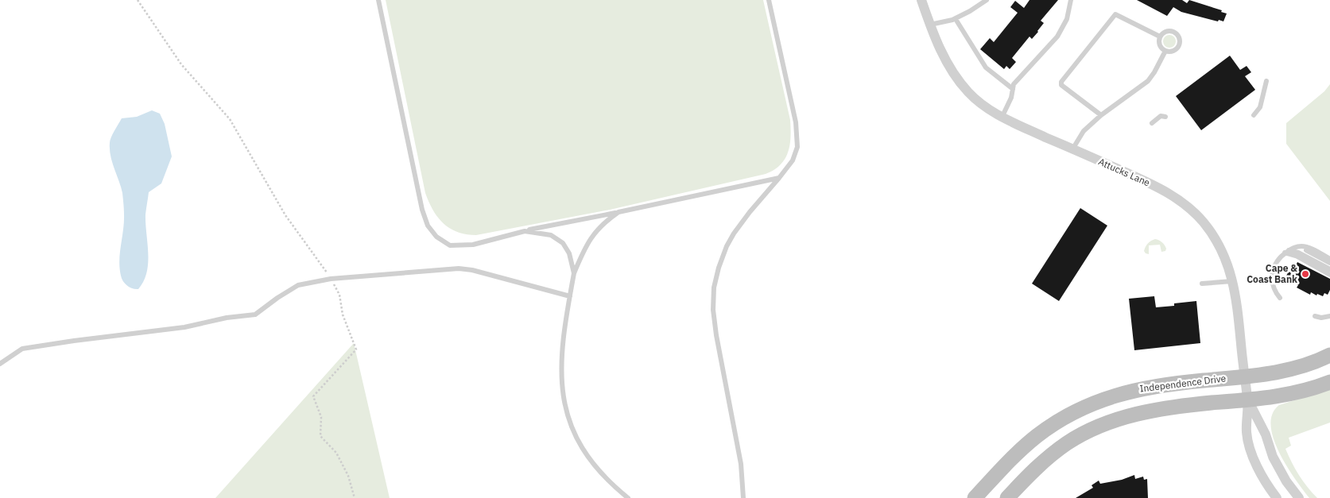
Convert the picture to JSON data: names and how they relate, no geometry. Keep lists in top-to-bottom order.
{
  "streets": {
    "street": ["Attucks Lane", "Independence Drive"]
  },
  "crossings": [
    ["Attucks Lane", "Independence Drive"]
  ],
  "places": ["Cape & Coast Bank"]
}
